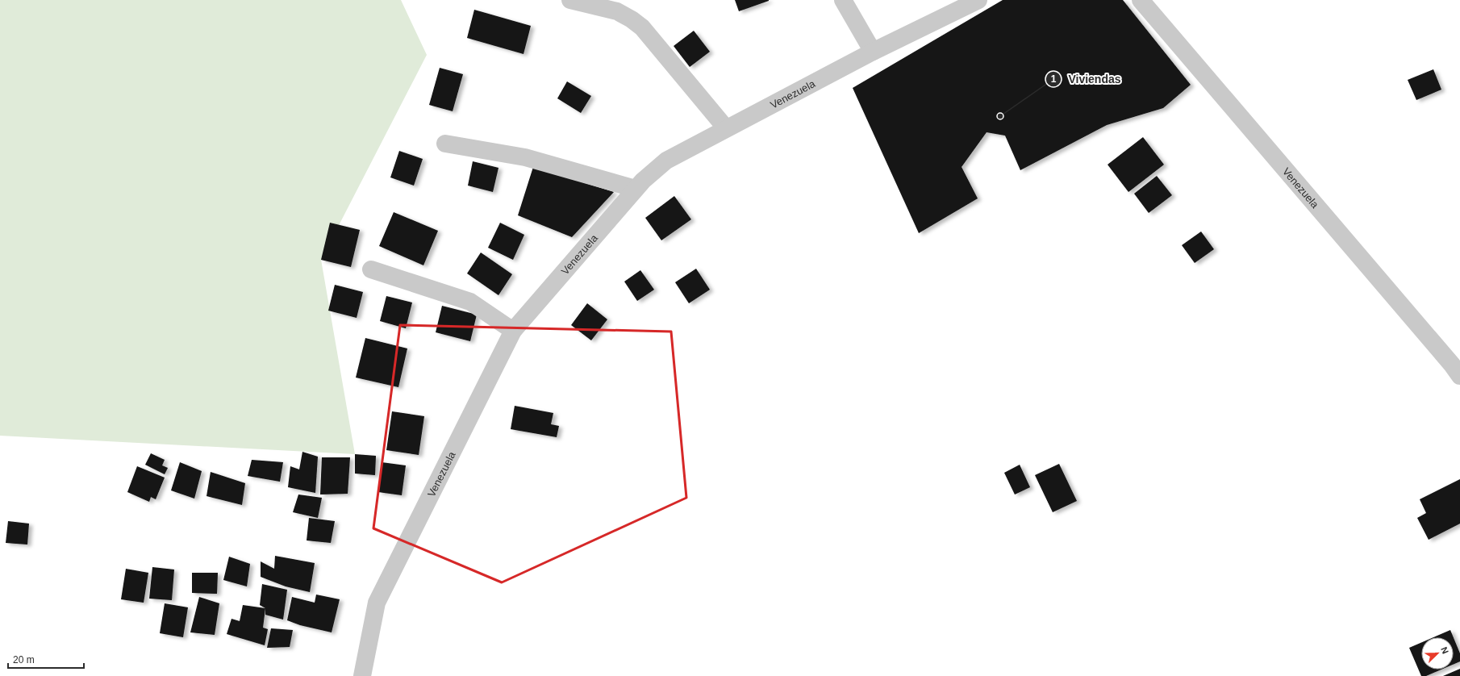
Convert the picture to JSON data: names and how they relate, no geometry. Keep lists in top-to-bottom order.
{
  "streets": {
    "street": ["Venezuela"]
  },
  "places": ["Viviendas"],
  "scale_bar": "20 m",
  "north": "top right"
}
